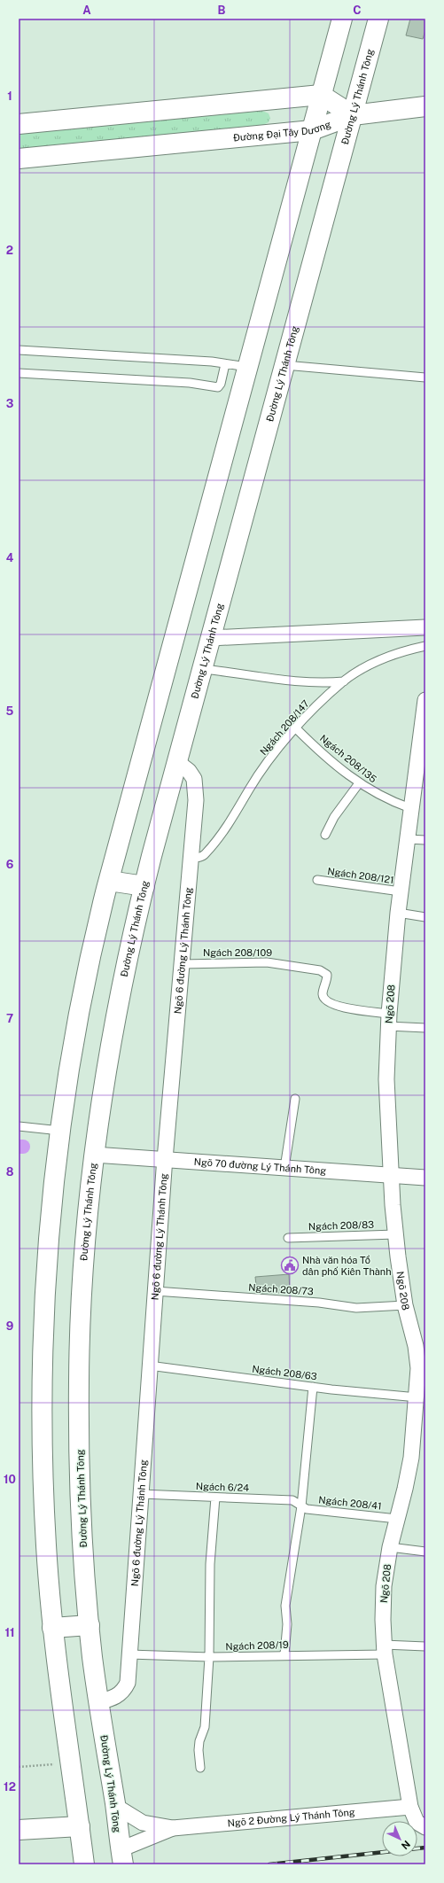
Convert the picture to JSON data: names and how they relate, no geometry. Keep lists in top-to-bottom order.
{
  "streets": {
    "main road": ["Đường Lý Thánh Tông", "Đường Đại Tây Dương"],
    "street": [
      "Ngõ 6 đường Lý Thánh Tông",
      "Ngõ 208",
      "Ngõ 70 đường Lý Thánh Tông",
      "Ngõ 2 Đường Lý Thánh Tông"
    ],
    "lane": [
      "Ngách 208/147",
      "Ngách 208/135",
      "Ngách 208/121",
      "Ngách 208/109",
      "Ngách 208/83",
      "Ngách 208/73",
      "Ngách 208/63",
      "Ngách 6/24",
      "Ngách 208/41",
      "Ngách 208/19"
    ]
  },
  "crossings": [
    ["Đường Lý Thánh Tông", "Đường Đại Tây Dương"],
    ["Đường Lý Thánh Tông", "Ngõ 6 đường Lý Thánh Tông"],
    ["Đường Lý Thánh Tông", "Ngõ 70 đường Lý Thánh Tông"],
    ["Ngách 208/147", "Ngách 208/135"],
    ["Ngách 208/147", "Ngõ 6 đường Lý Thánh Tông"],
    ["Ngách 208/135", "Ngõ 208"],
    ["Ngách 208/121", "Ngõ 208"],
    ["Ngõ 6 đường Lý Thánh Tông", "Ngách 208/109"],
    ["Ngõ 6 đường Lý Thánh Tông", "Ngõ 70 đường Lý Thánh Tông"],
    ["Ngõ 6 đường Lý Thánh Tông", "Ngách 208/73"],
    ["Ngõ 6 đường Lý Thánh Tông", "Ngách 208/63"],
    ["Ngõ 6 đường Lý Thánh Tông", "Ngách 6/24"],
    ["Ngõ 6 đường Lý Thánh Tông", "Ngách 208/19"],
    ["Ngách 208/109", "Ngõ 208"],
    ["Ngõ 208", "Ngõ 70 đường Lý Thánh Tông"],
    ["Ngõ 208", "Ngách 208/83"],
    ["Ngõ 208", "Ngách 208/73"],
    ["Ngõ 208", "Ngách 208/63"],
    ["Ngõ 208", "Ngách 208/41"],
    ["Ngõ 208", "Ngách 208/19"],
    ["Ngõ 208", "Ngõ 2 Đường Lý Thánh Tông"],
    ["Ngách 6/24", "Ngách 208/41"]
  ],
  "places": {
    "public building": ["Nhà văn hóa Tổ dân phố Kiên Thành"]
  },
  "north": "bottom right",
  "grid": {
    "columns": ["A", "B", "C"],
    "rows": [
      "1",
      "2",
      "3",
      "4",
      "5",
      "6",
      "7",
      "8",
      "9",
      "10",
      "11",
      "12"
    ]
  }
}
